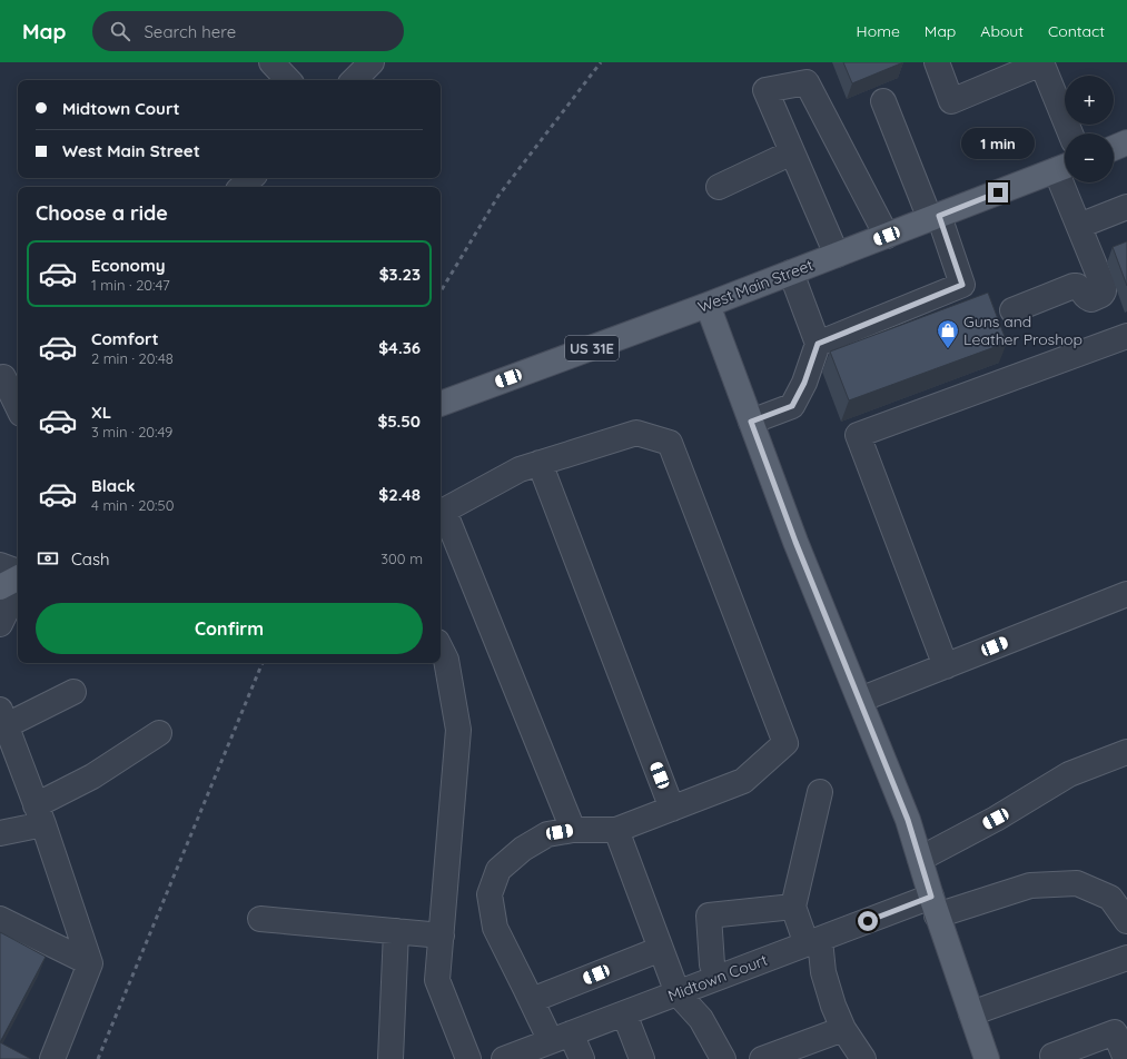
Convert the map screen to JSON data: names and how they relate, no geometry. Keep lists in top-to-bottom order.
{
  "streets": {
    "main road": ["West Main Street", "US 31E"],
    "street": ["Midtown Court"]
  },
  "places": {
    "shop": ["Guns and Leather Proshop"]
  },
  "page": {
    "header": "Map",
    "search": "Search here",
    "nav": [
      "Home",
      "Map",
      "About",
      "Contact"
    ],
    "map_buttons": ["+", "−"],
    "banner": ["Midtown Court", "West Main Street"],
    "bubble": "1 min",
    "heading": "Choose a ride",
    "list": [
      {
        "name": "Economy",
        "note": "1 min · 20:47",
        "value": "$3.23"
      },
      {
        "name": "Comfort",
        "note": "2 min · 20:48",
        "value": "$4.36"
      },
      {
        "name": "XL",
        "note": "3 min · 20:49",
        "value": "$5.50"
      },
      {
        "name": "Black",
        "note": "4 min · 20:50",
        "value": "$2.48"
      }
    ],
    "pay": ["Cash", "300 m"],
    "buttons": "Confirm"
  }
}
